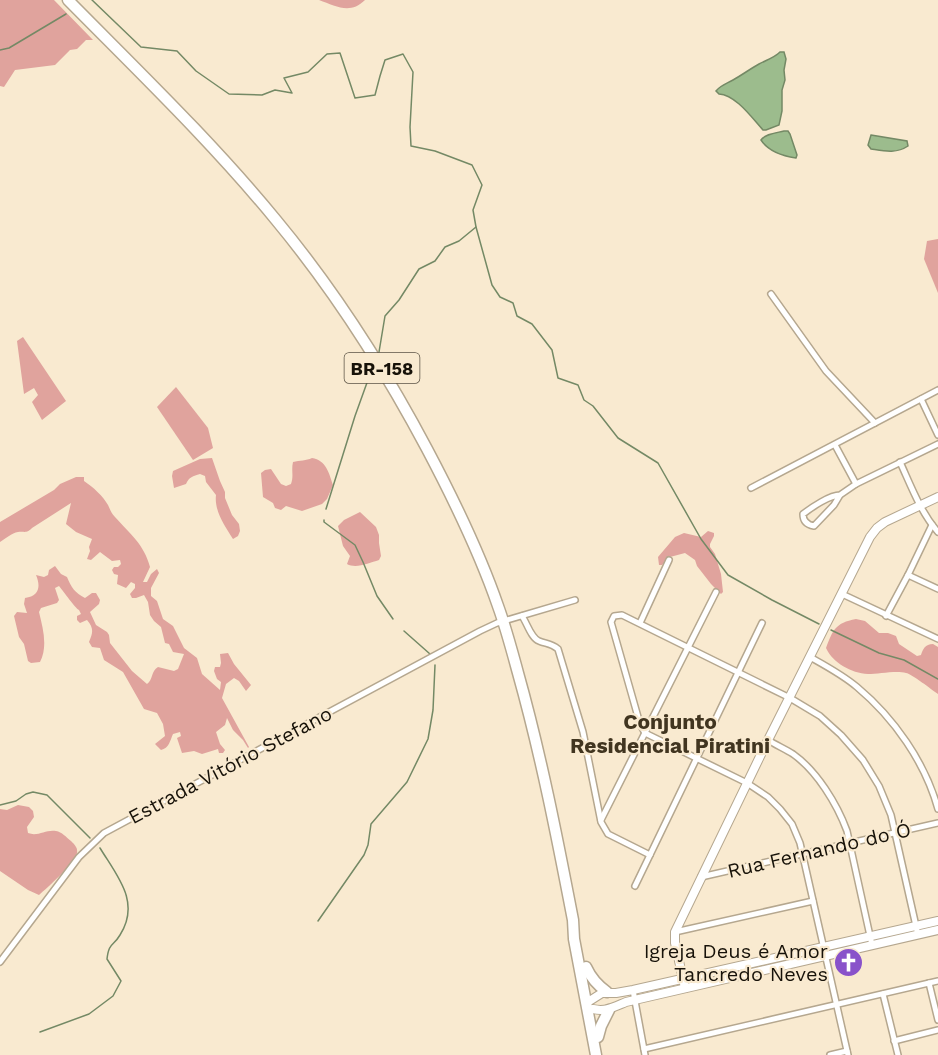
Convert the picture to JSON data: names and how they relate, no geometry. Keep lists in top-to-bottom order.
{
  "streets": {
    "highway": ["BR-158"],
    "street": ["Estrada Vitório Stefano", "Rua Fernando do Ó"]
  },
  "crossings": [
    ["BR-158", "Estrada Vitório Stefano"]
  ],
  "districts": ["Conjunto Residencial Piratini"],
  "places": {
    "church": ["Igreja Deus é Amor Tancredo Neves"]
  }
}
